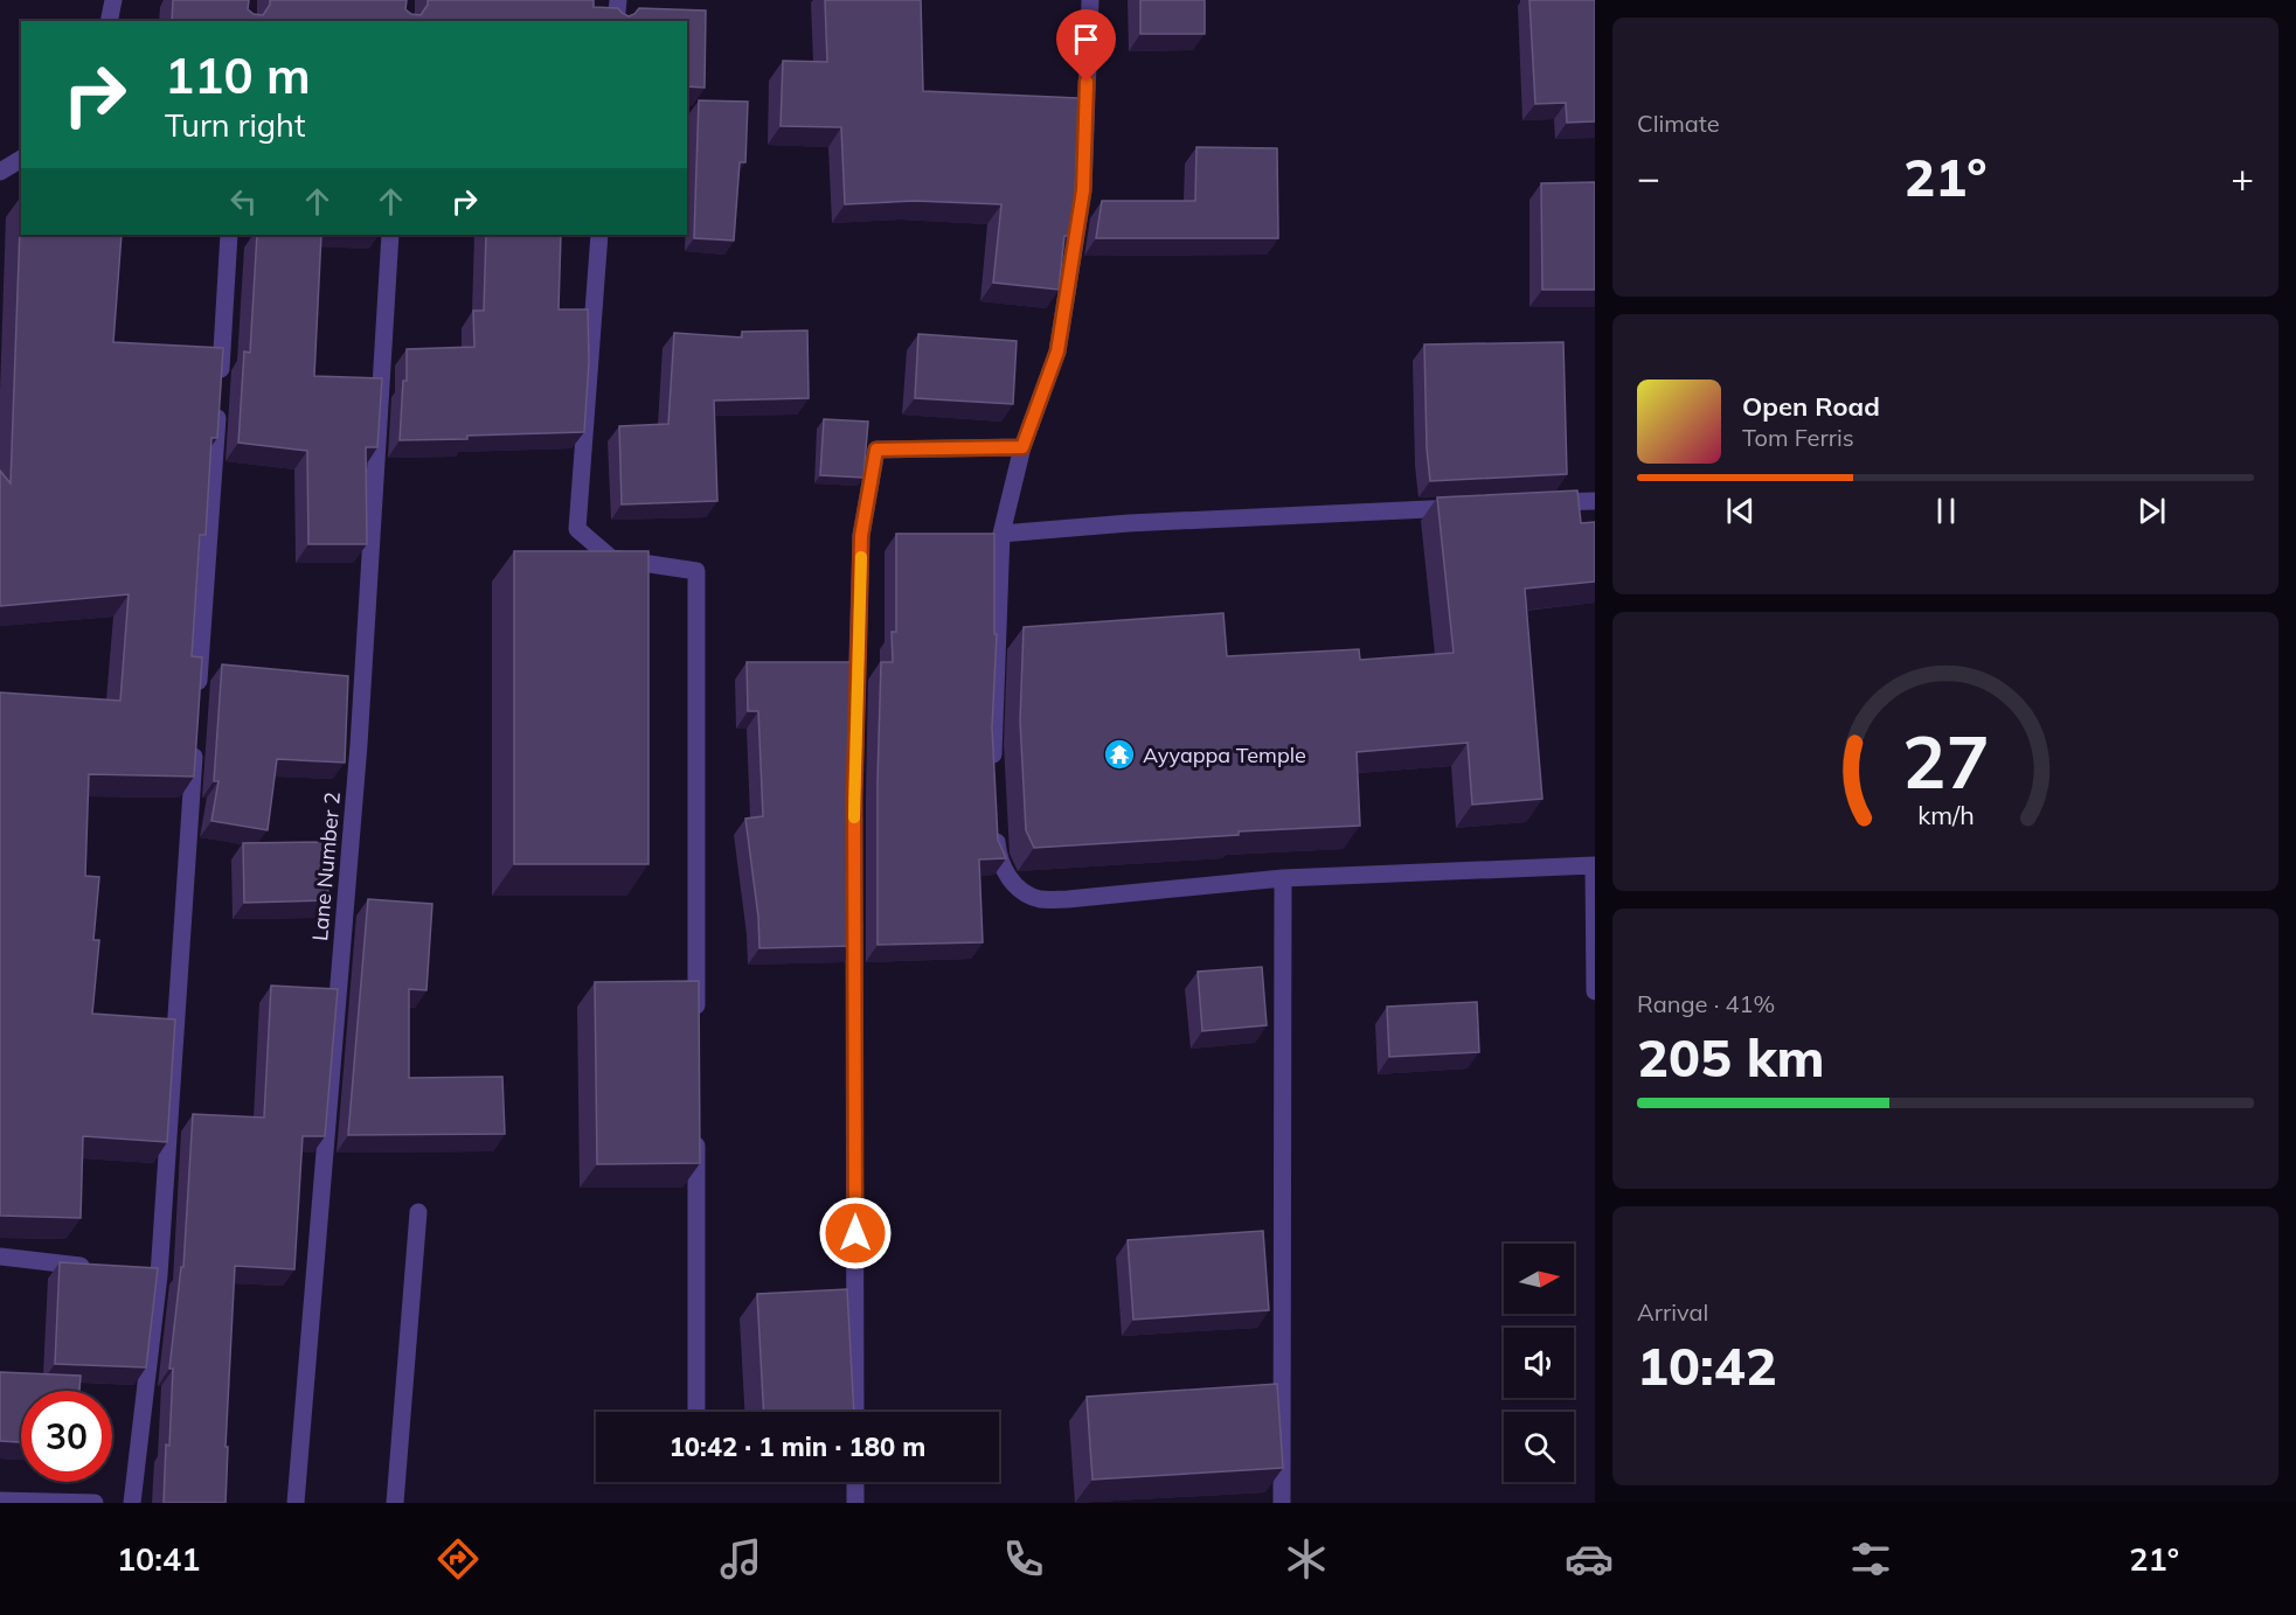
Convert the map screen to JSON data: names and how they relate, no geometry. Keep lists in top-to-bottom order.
{
  "streets": {
    "street": ["Lane Number 2"]
  },
  "places": {
    "temple": ["Ayyappa Temple"]
  },
  "north": "right",
  "page": {
    "tile": [
      "Climate",
      ["Range · 41%", "205 km"],
      ["Arrival", "10:42"]
    ],
    "turn": ["110 m", "Turn right"],
    "heat": ["−", "21°", "+"],
    "song": ["Open Road", "Tom Ferris"],
    "limit": "30",
    "trip": "10:42 · 1 min · 180 m",
    "tabs": ["10:41", "21°"],
    "gauge": ["27", "km/h"]
  }
}
